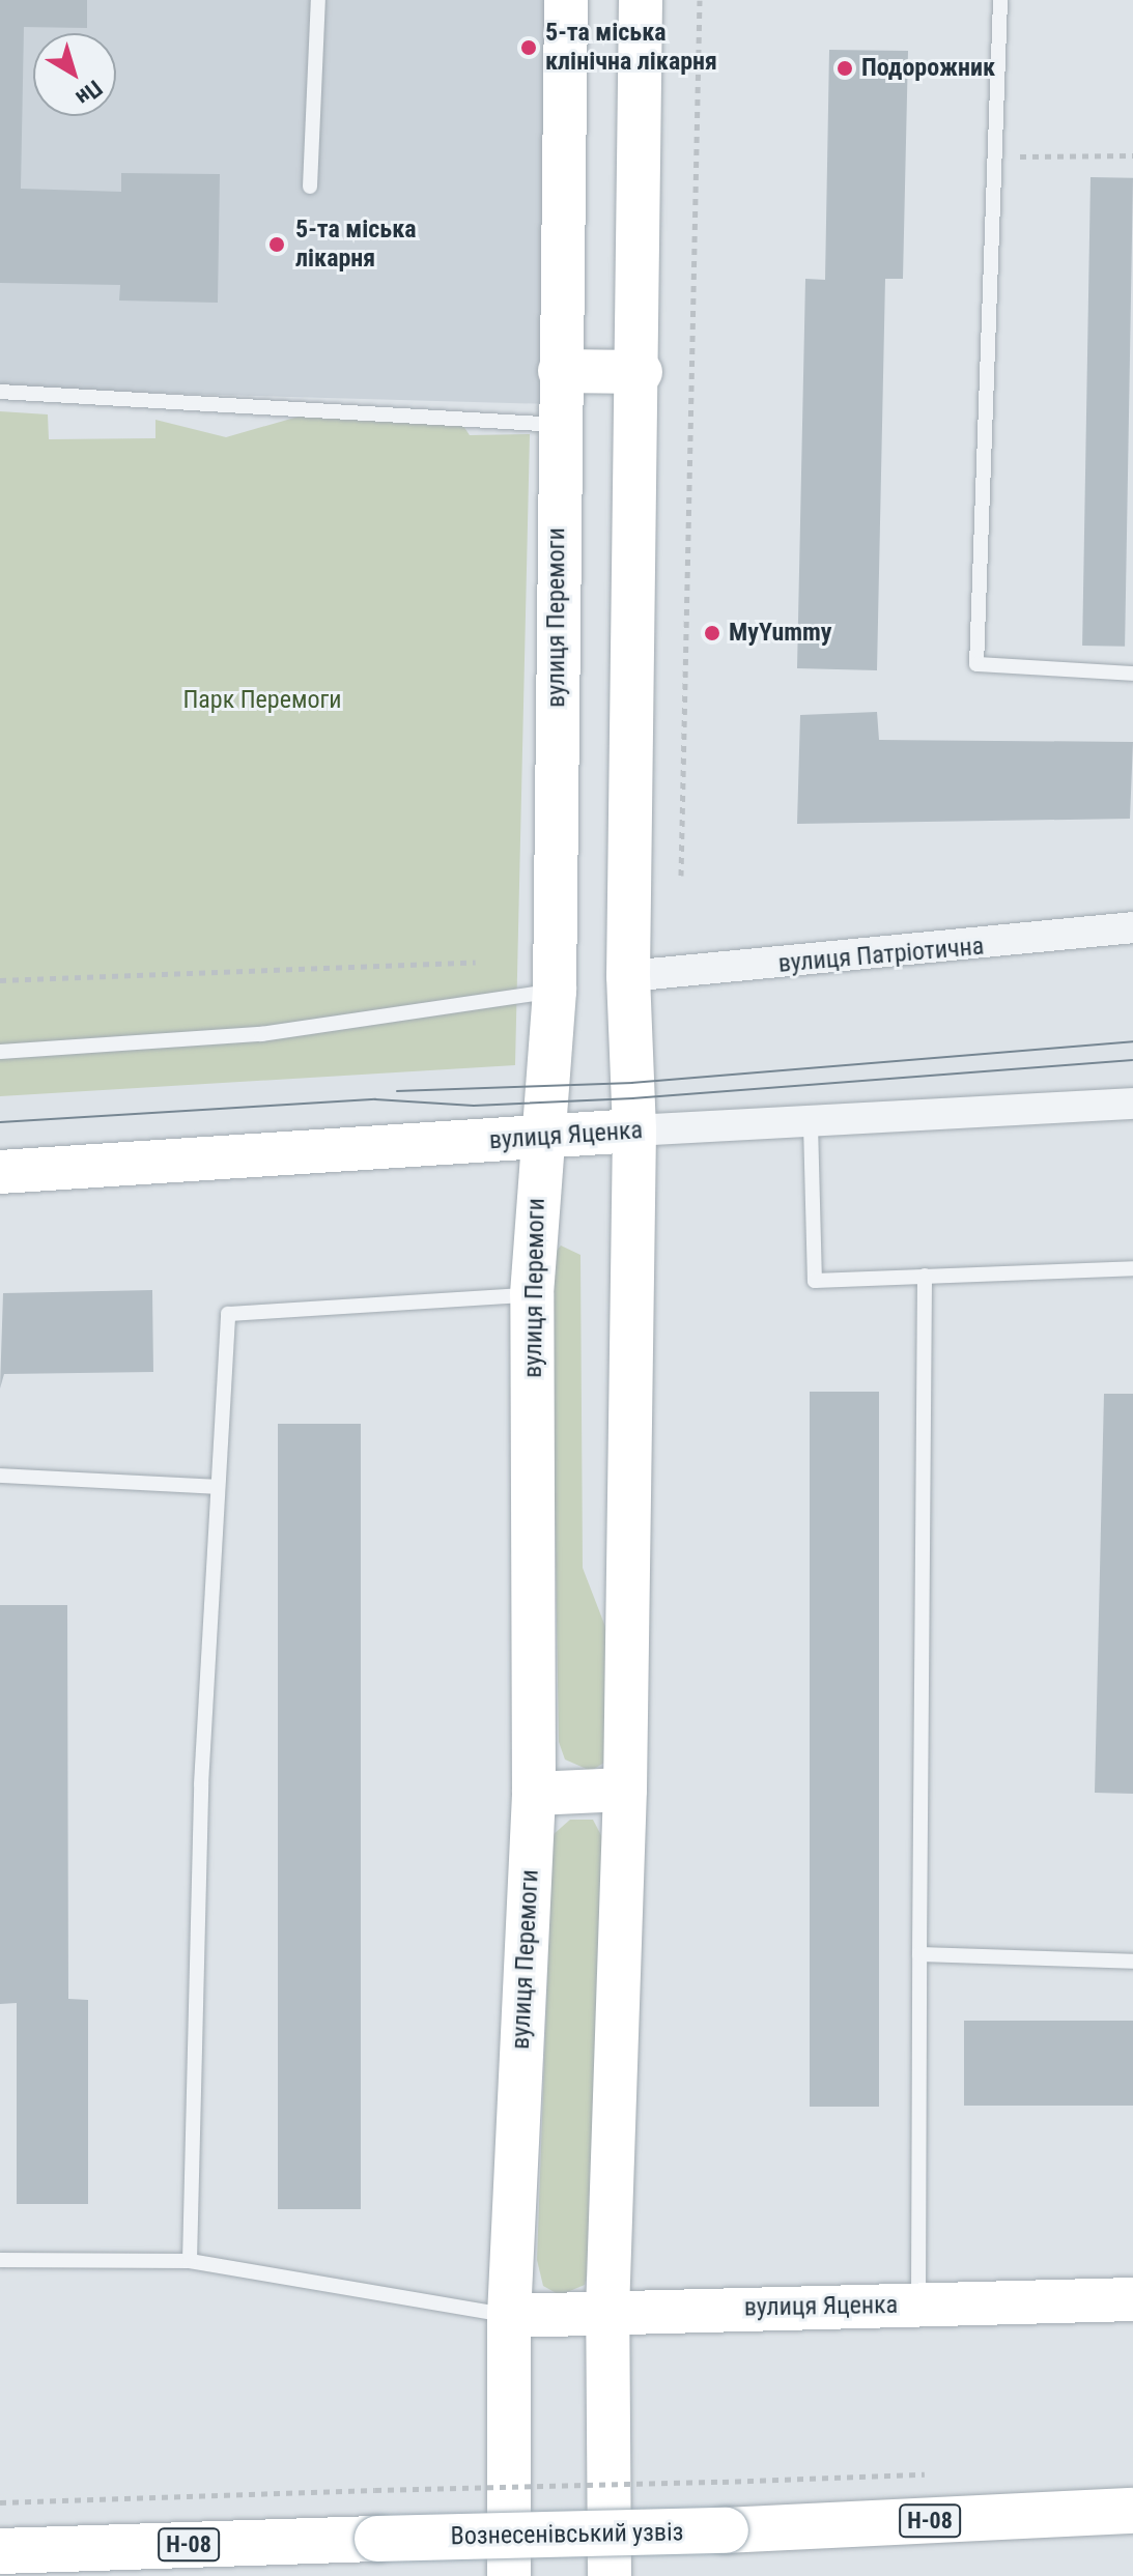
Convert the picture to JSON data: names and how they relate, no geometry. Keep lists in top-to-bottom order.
{
  "streets": {
    "main road": [
      "вулиця Перемоги",
      "вулиця Яценка",
      "Н-08",
      "Вознесенівський узвіз"
    ],
    "street": ["вулиця Патріотична"]
  },
  "crossings": [
    ["вулиця Перемоги", "вулиця Яценка"]
  ],
  "parks": ["Парк Перемоги"],
  "places": [
    "5-та міська клінічна лікарня",
    "Подорожник",
    "5-та міська лікарня",
    "MyYummy"
  ],
  "north": "bottom right"
}
